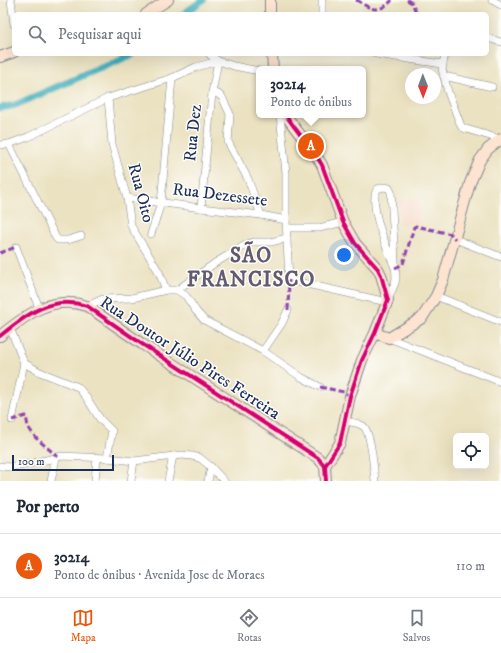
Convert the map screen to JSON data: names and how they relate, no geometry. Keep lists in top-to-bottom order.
{
  "streets": {
    "street": [
      "Rua Dez",
      "Rua Oito",
      "Rua Dezessete",
      "Rua Doutor Júlio Pires Ferreira"
    ]
  },
  "crossings": [
    ["Rua Dez", "Rua Dezessete"],
    ["Rua Oito", "Rua Dezessete"]
  ],
  "districts": ["SÃO FRANCISCO"],
  "scale_bar": "100 m",
  "north": "bottom",
  "page": {
    "search": "Pesquisar aqui",
    "popup": ["30214", "Ponto de ônibus"],
    "pins": "A",
    "scale": "100 m",
    "heading": "Por perto",
    "list": [
      {
        "mark": "A",
        "name": "30214",
        "note": "Ponto de ônibus · Avenida Jose de Moraes",
        "value": "110 m"
      }
    ],
    "nav": ["Mapa", "Rotas", "Salvos"]
  }
}
